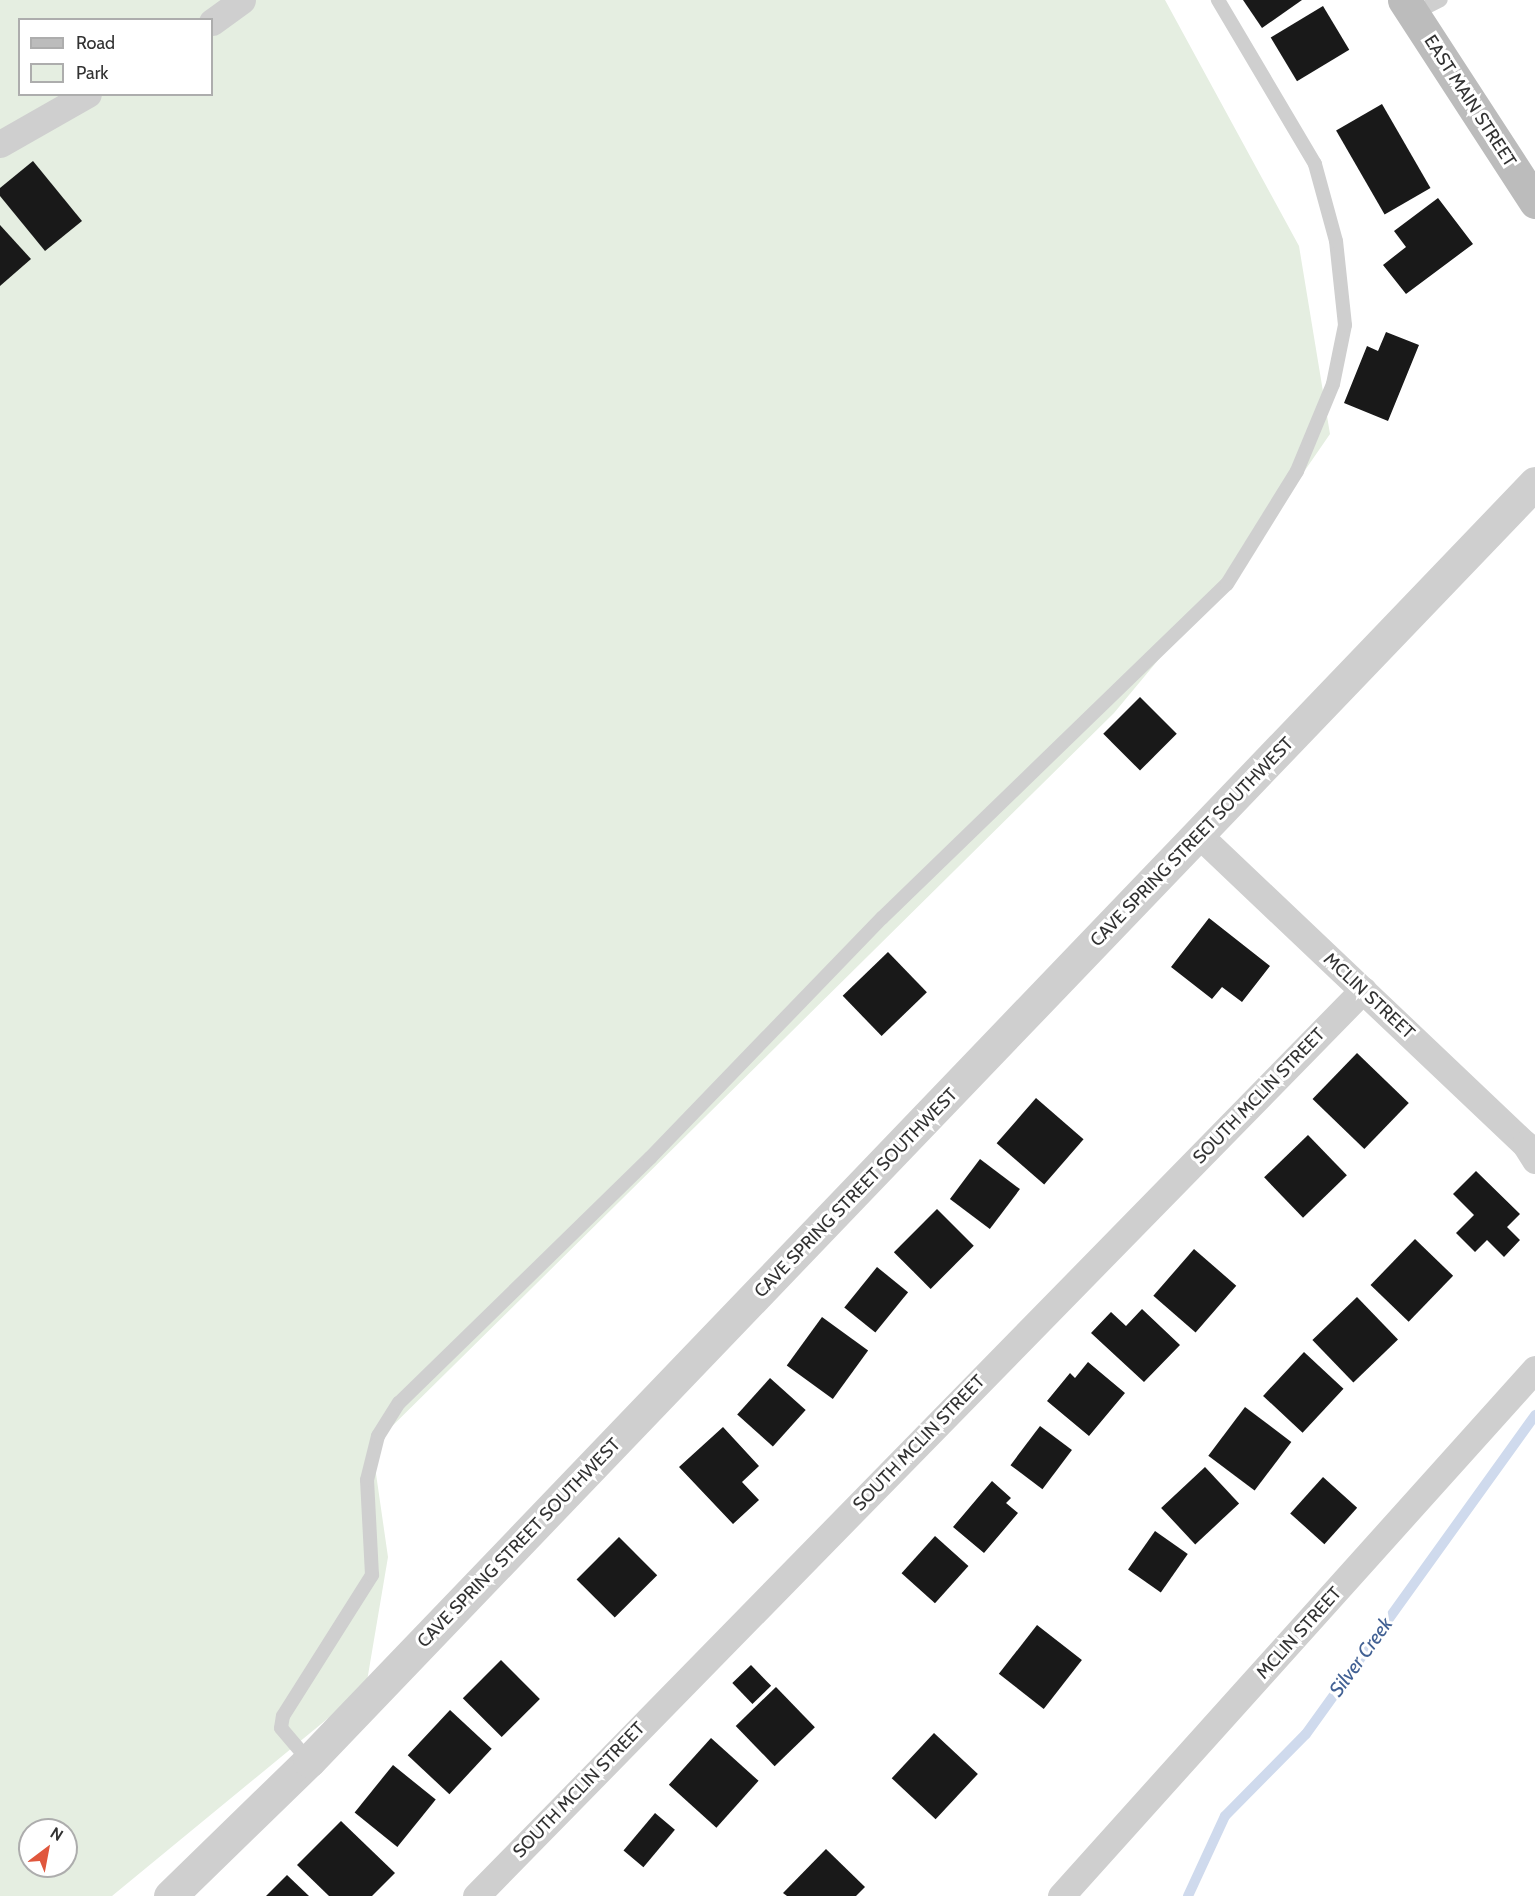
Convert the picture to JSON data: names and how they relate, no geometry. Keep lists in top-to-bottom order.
{
  "streets": {
    "main road": ["EAST MAIN STREET"],
    "street": ["CAVE SPRING STREET SOUTHWEST", "MCLIN STREET", "SOUTH MCLIN STREET"]
  },
  "crossings": [
    ["CAVE SPRING STREET SOUTHWEST", "MCLIN STREET"],
    ["MCLIN STREET", "SOUTH MCLIN STREET"]
  ],
  "water": ["Silver Creek"],
  "legend": ["Road", "Park"],
  "north": "top right"
}
